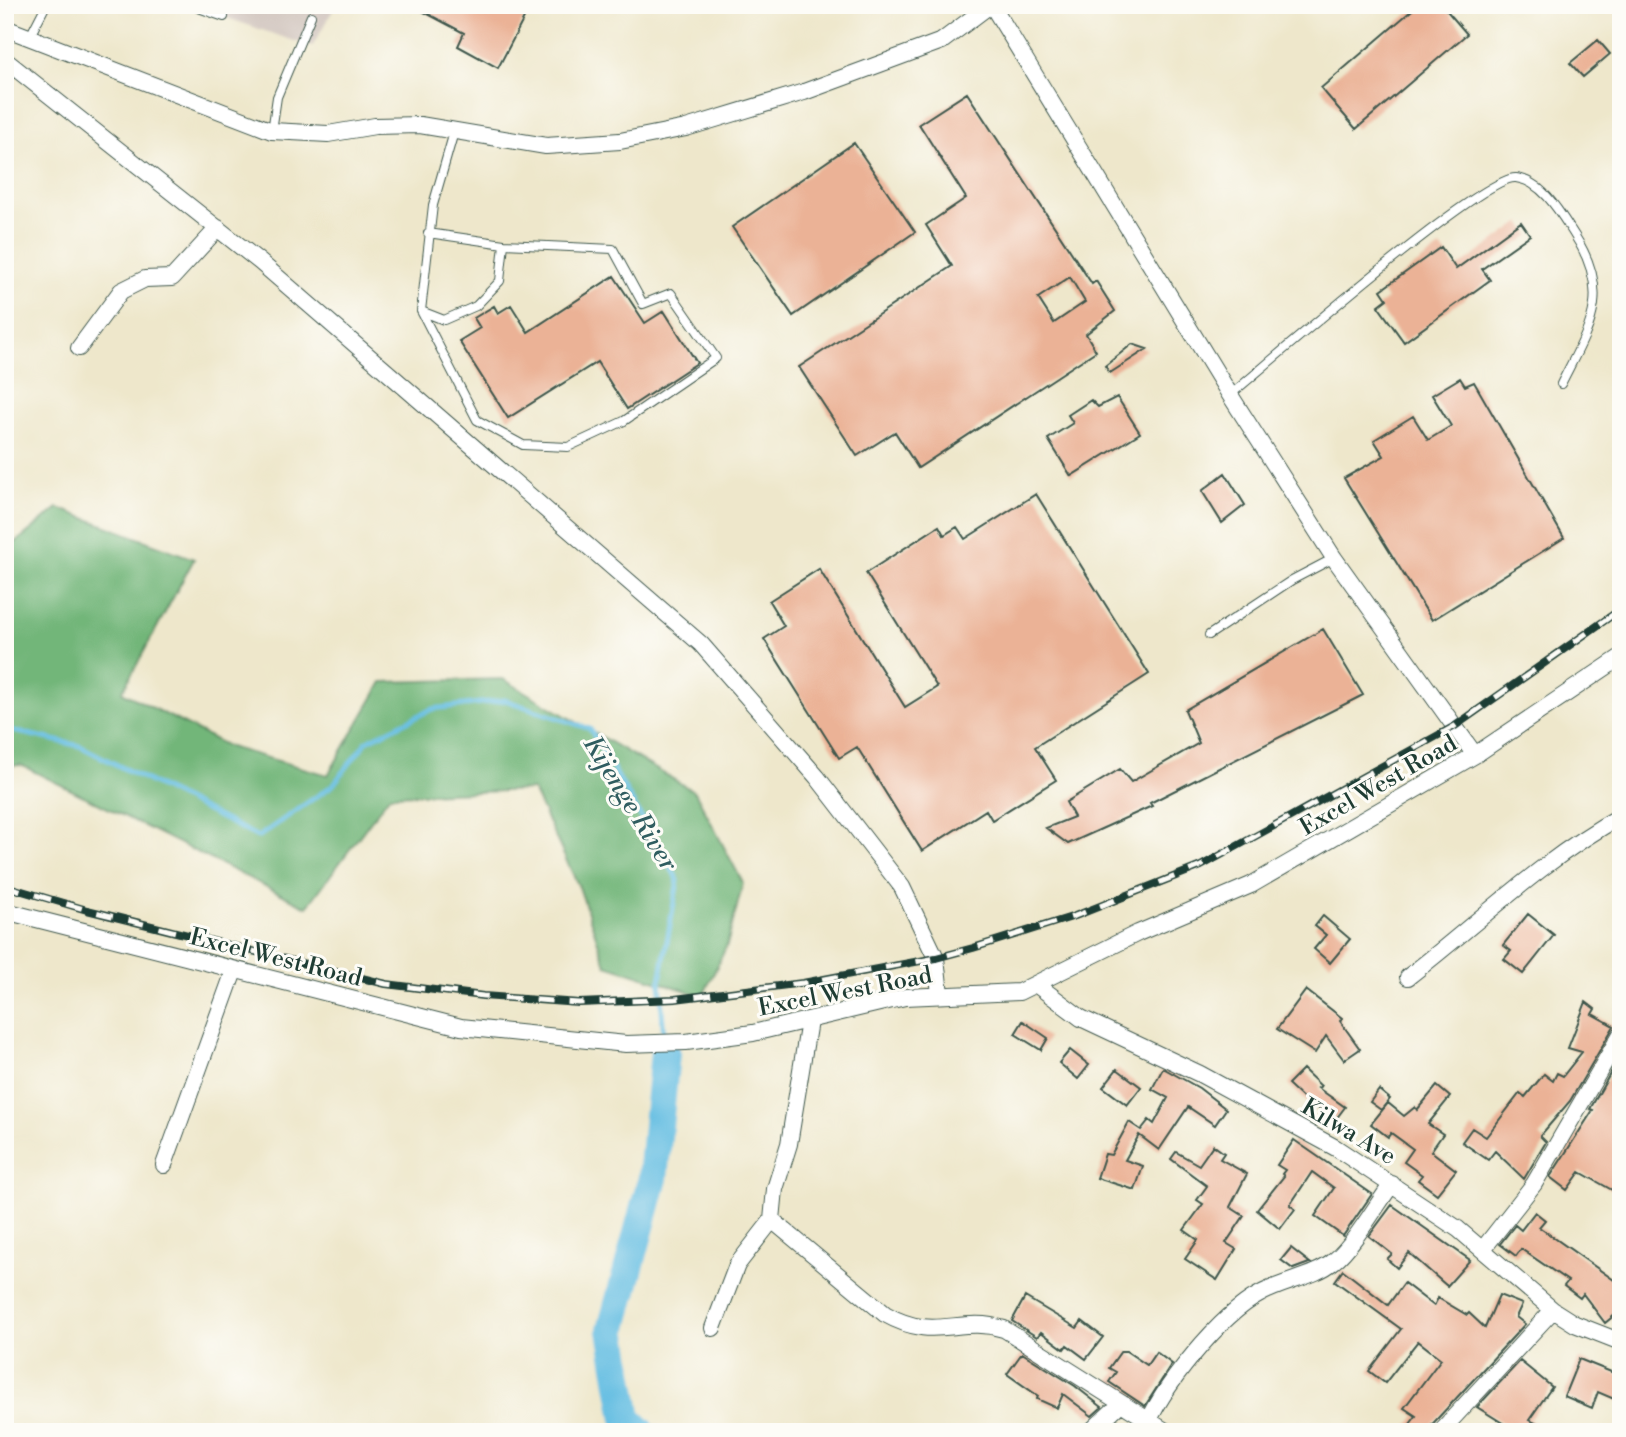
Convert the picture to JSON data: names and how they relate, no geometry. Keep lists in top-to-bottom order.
{
  "streets": {
    "street": ["Excel West Road", "Kilwa Ave"]
  },
  "crossings": [
    ["Excel West Road", "Kilwa Ave"]
  ],
  "water": ["Kijenge River"]
}
